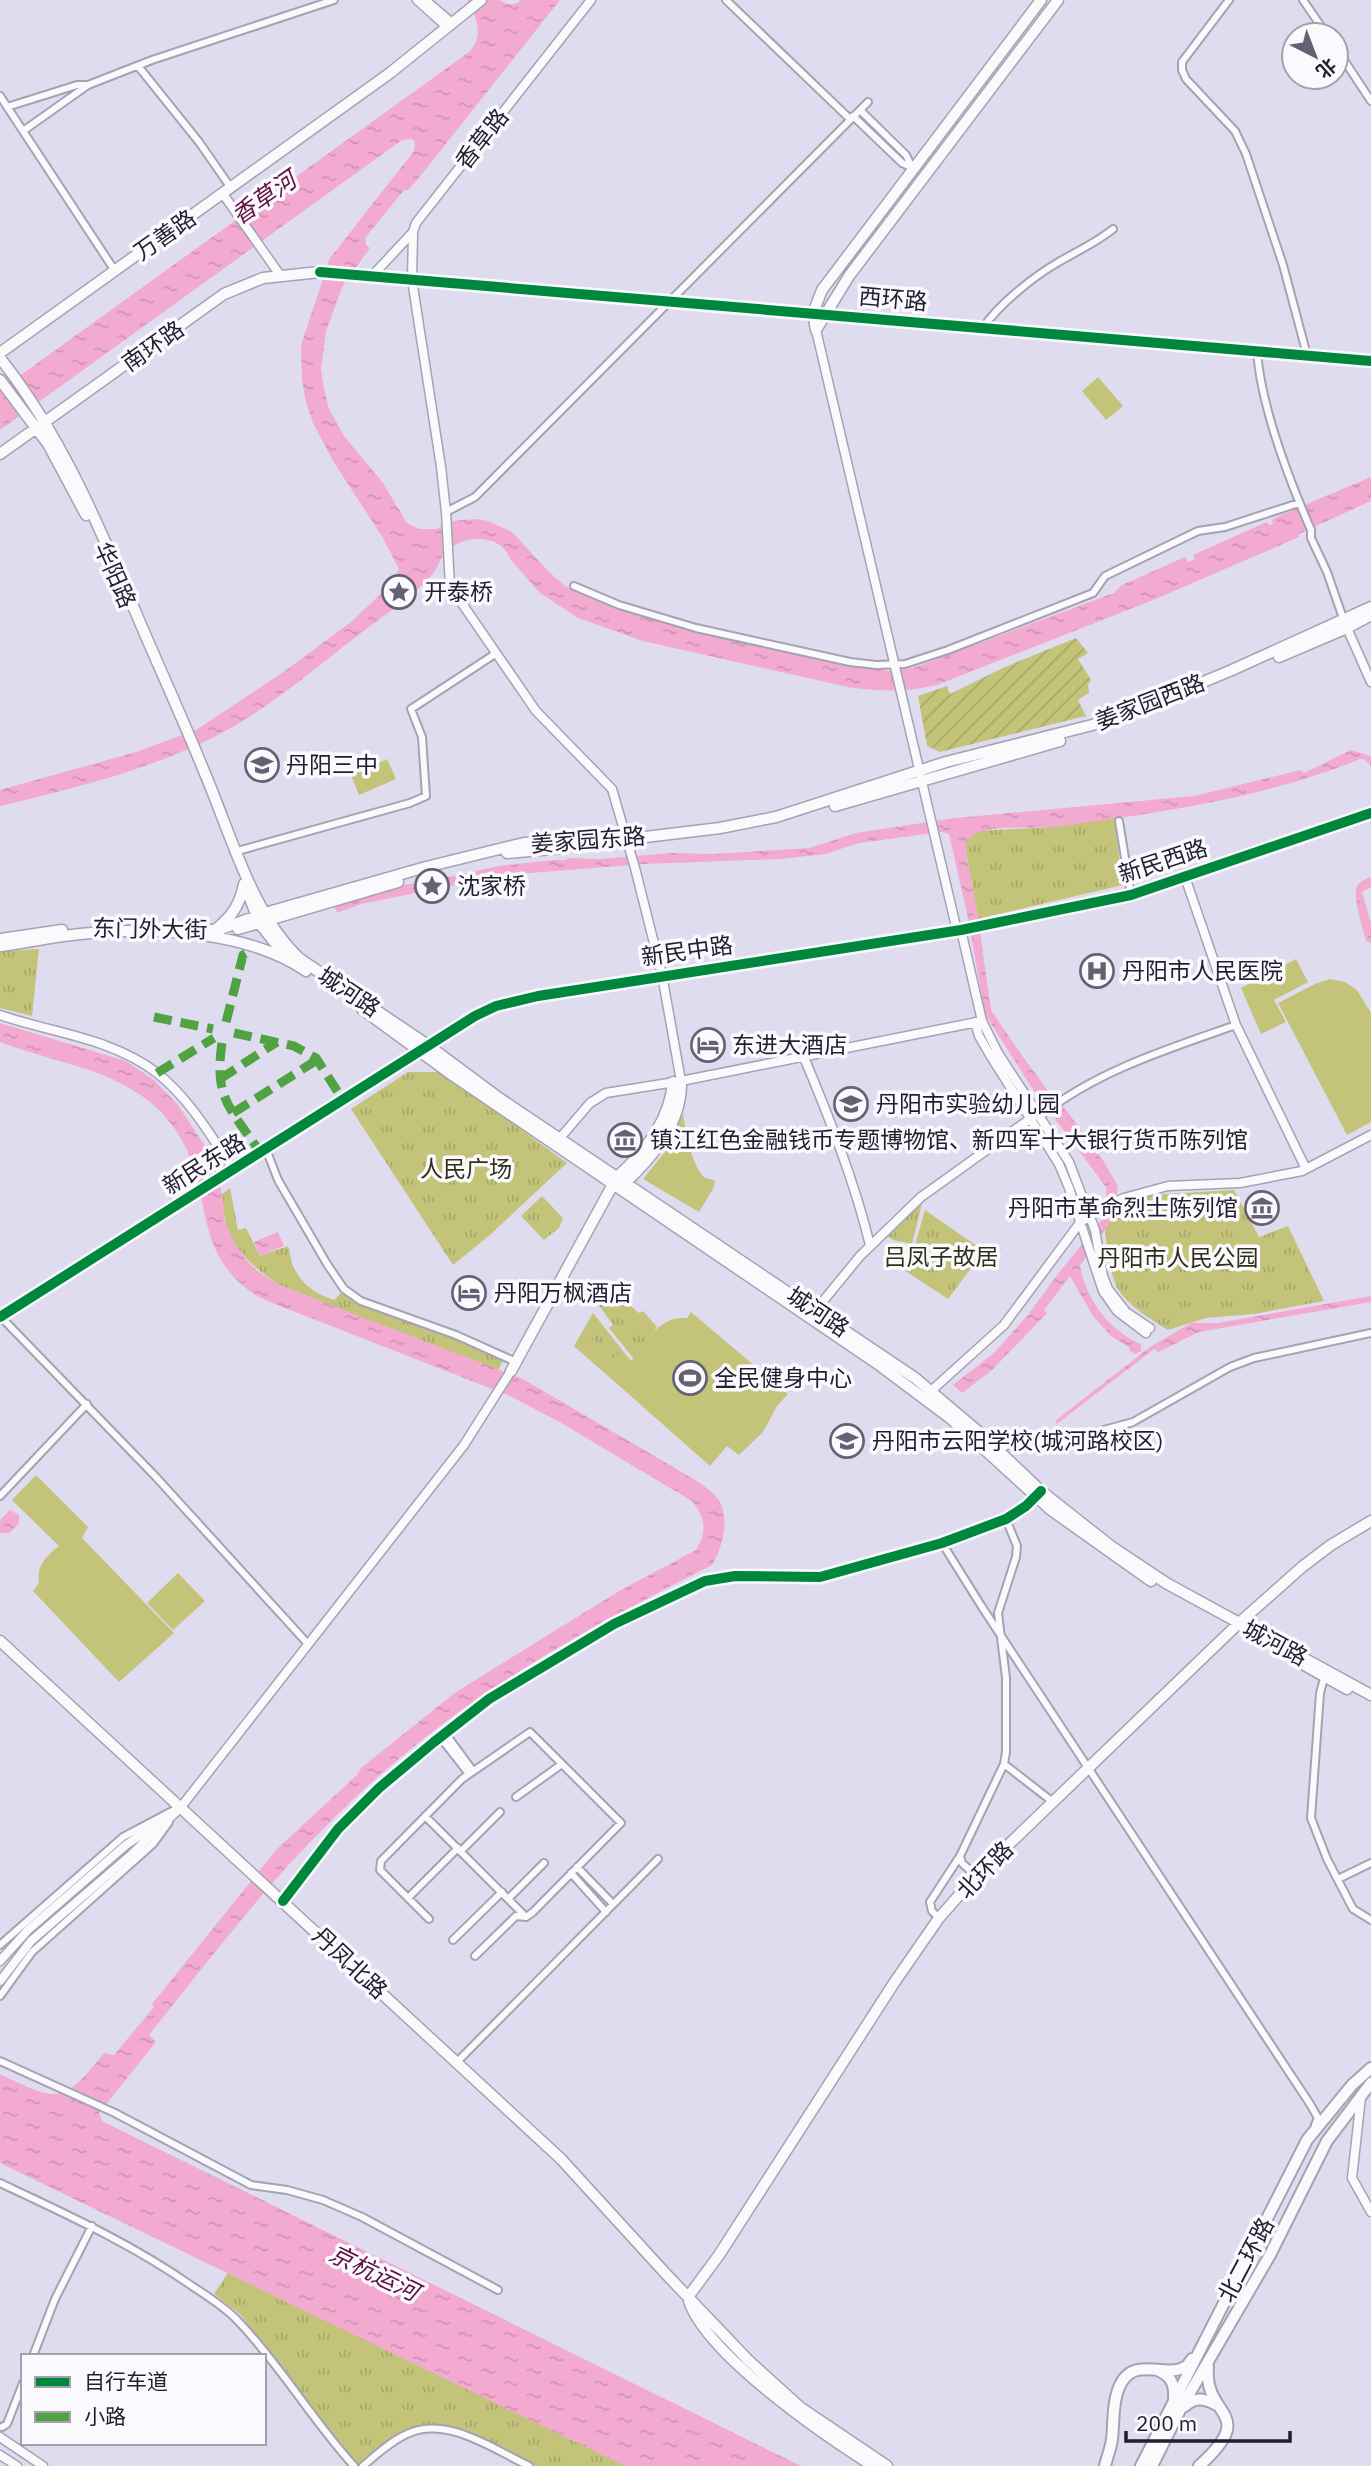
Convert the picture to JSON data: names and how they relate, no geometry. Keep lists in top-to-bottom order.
{
  "streets": {
    "main road": [
      "万善路",
      "南环路",
      "华阳路",
      "姜家园西路",
      "姜家园东路",
      "东门外大街",
      "城河路",
      "北环路",
      "丹凤北路",
      "北二环路"
    ],
    "street": [
      "香草路",
      "西环路",
      "新民西路",
      "新民中路",
      "新民东路"
    ]
  },
  "crossings": [
    ["南环路", "华阳路"],
    ["姜家园西路", "姜家园东路"],
    ["姜家园东路", "东门外大街"],
    ["姜家园东路", "城河路"],
    ["新民西路", "新民中路"],
    ["东门外大街", "城河路"],
    ["新民中路", "城河路"],
    ["新民中路", "新民东路"],
    ["城河路", "新民东路"],
    ["城河路", "北环路"],
    ["北环路", "丹凤北路"]
  ],
  "water": ["香草河", "京杭运河"],
  "parks": ["人民广场", "吕凤子故居", "丹阳市人民公园"],
  "places": {
    "place": ["开泰桥", "沈家桥"],
    "school or university": ["丹阳三中", "丹阳市实验幼儿园", "丹阳市云阳学校(城河路校区)"],
    "hospital": ["丹阳市人民医院"],
    "hotel": ["东进大酒店", "丹阳万枫酒店"],
    "museum": ["镇江红色金融钱币专题博物馆、新四军十大银行货币陈列馆", "丹阳市革命烈士陈列馆"],
    "sports": ["全民健身中心"]
  },
  "legend": ["自行车道", "小路"],
  "scale_bar": "200 m",
  "north": "bottom right"
}
